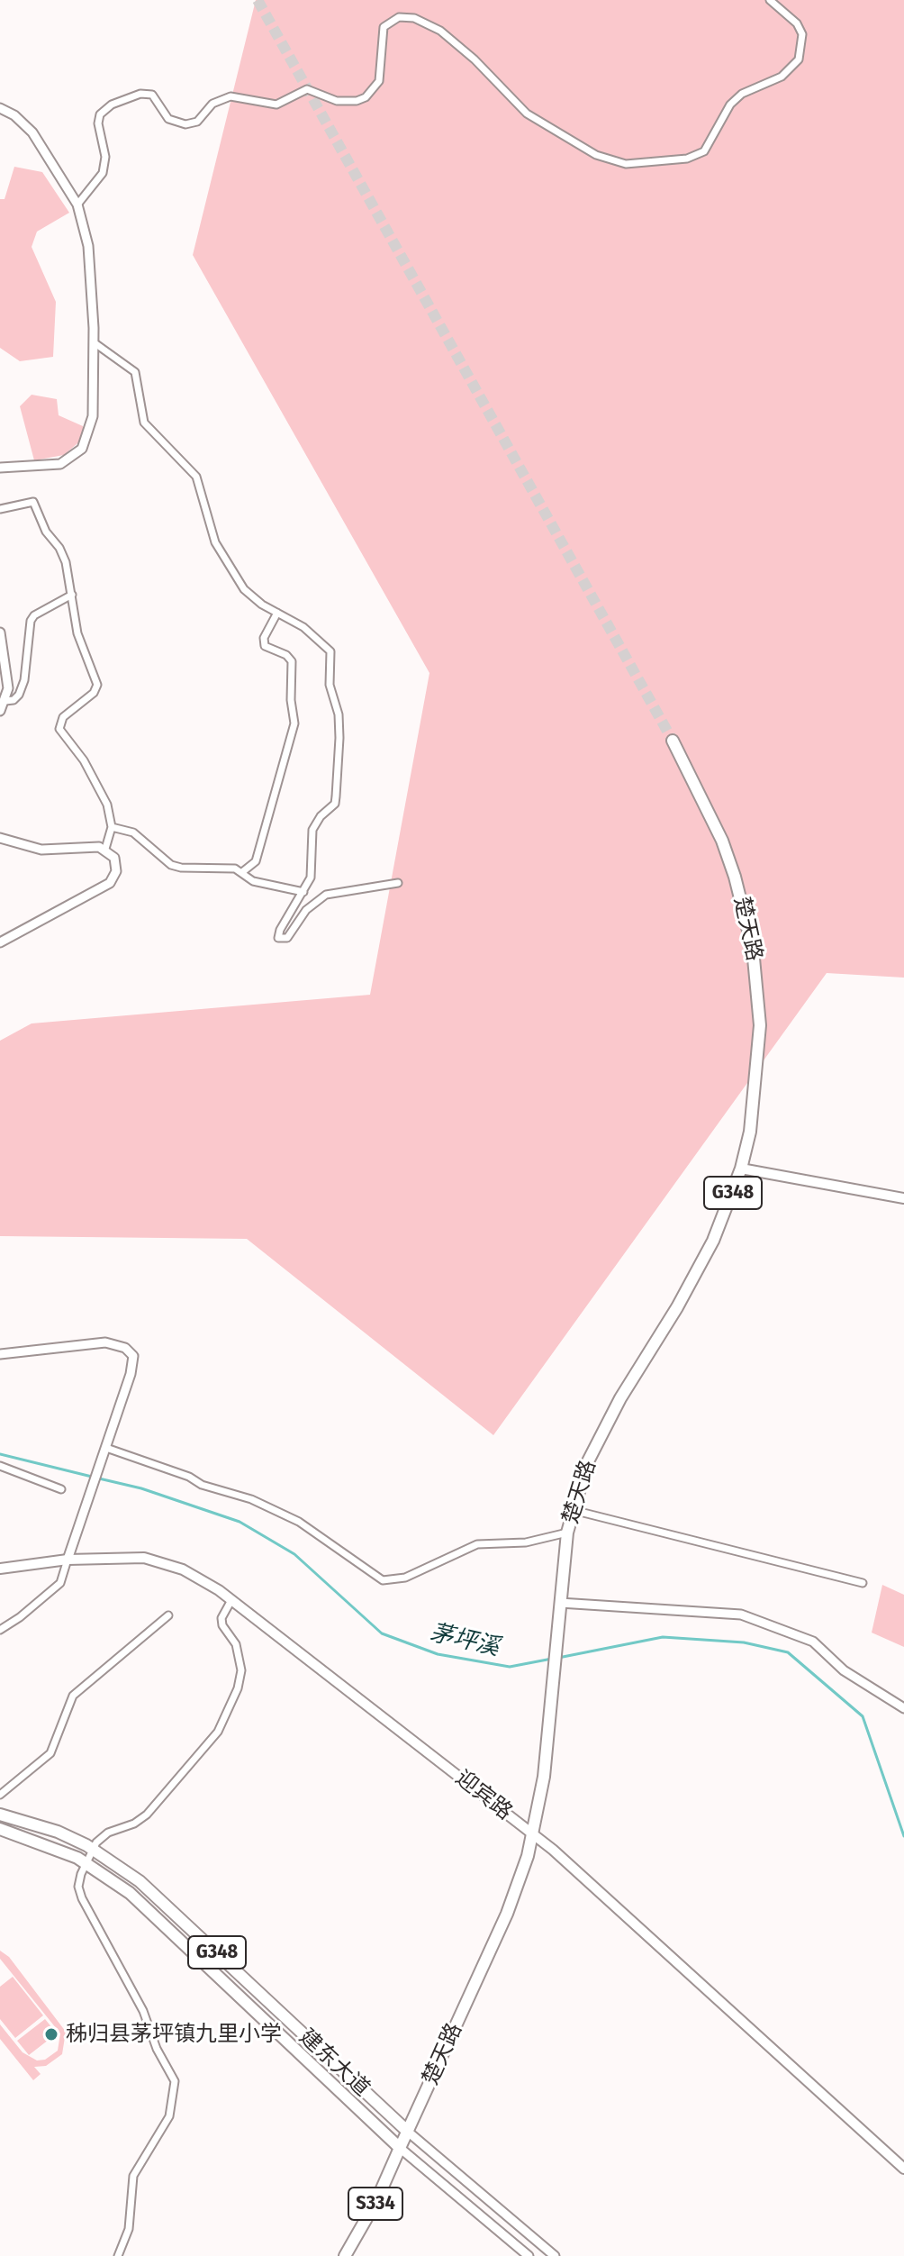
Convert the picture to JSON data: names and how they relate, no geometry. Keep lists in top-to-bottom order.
{
  "streets": {
    "main road": [
      "楚天路",
      "G348",
      "迎宾路",
      "建东大道",
      "S334"
    ]
  },
  "crossings": [
    ["楚天路", "迎宾路"],
    ["楚天路", "建东大道"]
  ],
  "water": ["茅坪溪"],
  "places": ["秭归县茅坪镇九里小学"]
}
